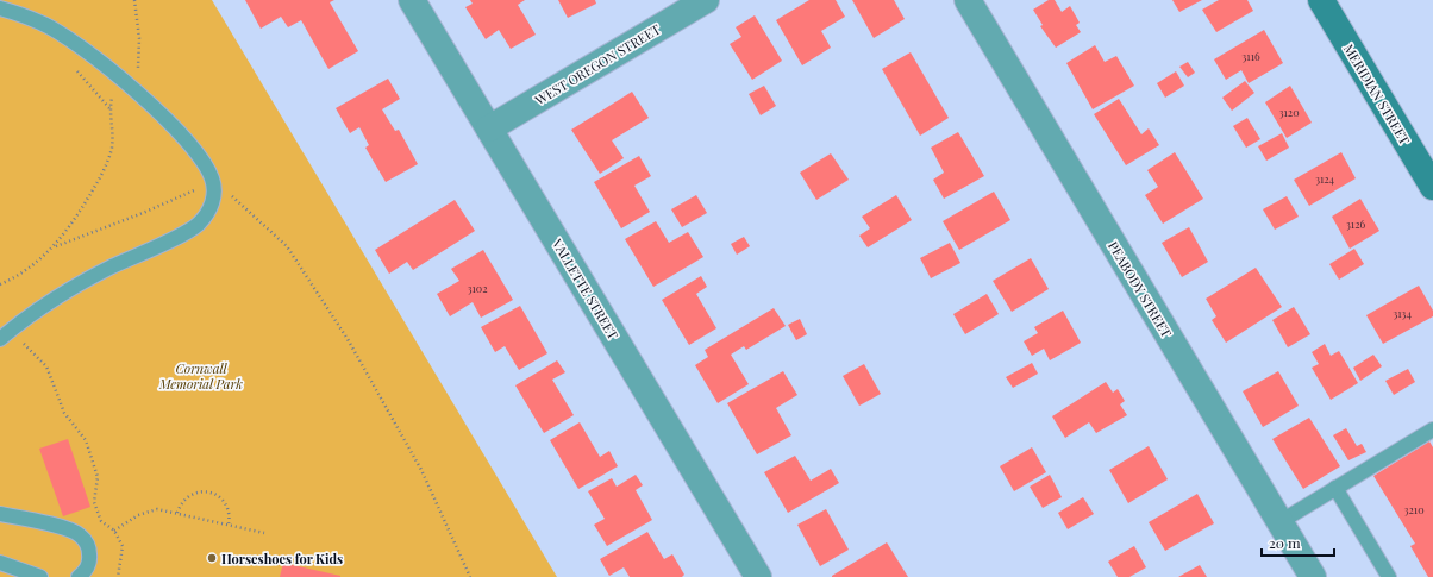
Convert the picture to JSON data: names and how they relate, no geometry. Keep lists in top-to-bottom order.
{
  "streets": {
    "main road": ["MERIDIAN STREET"],
    "street": ["WEST OREGON STREET", "VALLETTE STREET", "PEABODY STREET"]
  },
  "crossings": [
    ["WEST OREGON STREET", "VALLETTE STREET"]
  ],
  "parks": ["Cornwall Memorial Park"],
  "places": ["Horseshoes for Kids"],
  "house_numbers": [
    "3116",
    "3120",
    "3124",
    "3126",
    "3102",
    "3134",
    "3210"
  ],
  "scale_bar": "20 m"
}
